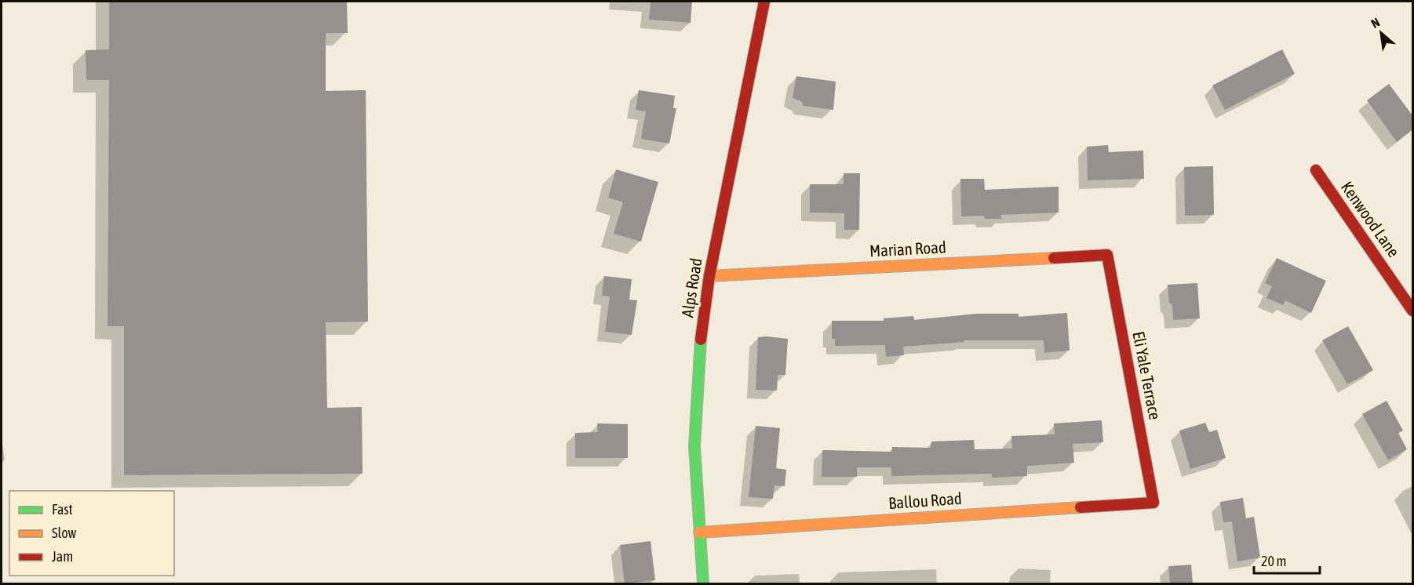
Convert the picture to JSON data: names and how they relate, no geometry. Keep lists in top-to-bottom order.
{
  "streets": {
    "street": [
      "Kenwood Lane",
      "Marian Road",
      "Alps Road",
      "Eli Yale Terrace",
      "Ballou Road"
    ]
  },
  "crossings": [
    ["Marian Road", "Alps Road"],
    ["Marian Road", "Eli Yale Terrace"],
    ["Alps Road", "Ballou Road"],
    ["Eli Yale Terrace", "Ballou Road"]
  ],
  "legend": ["Fast", "Slow", "Jam"],
  "scale_bar": "20 m",
  "north": "top left"
}
